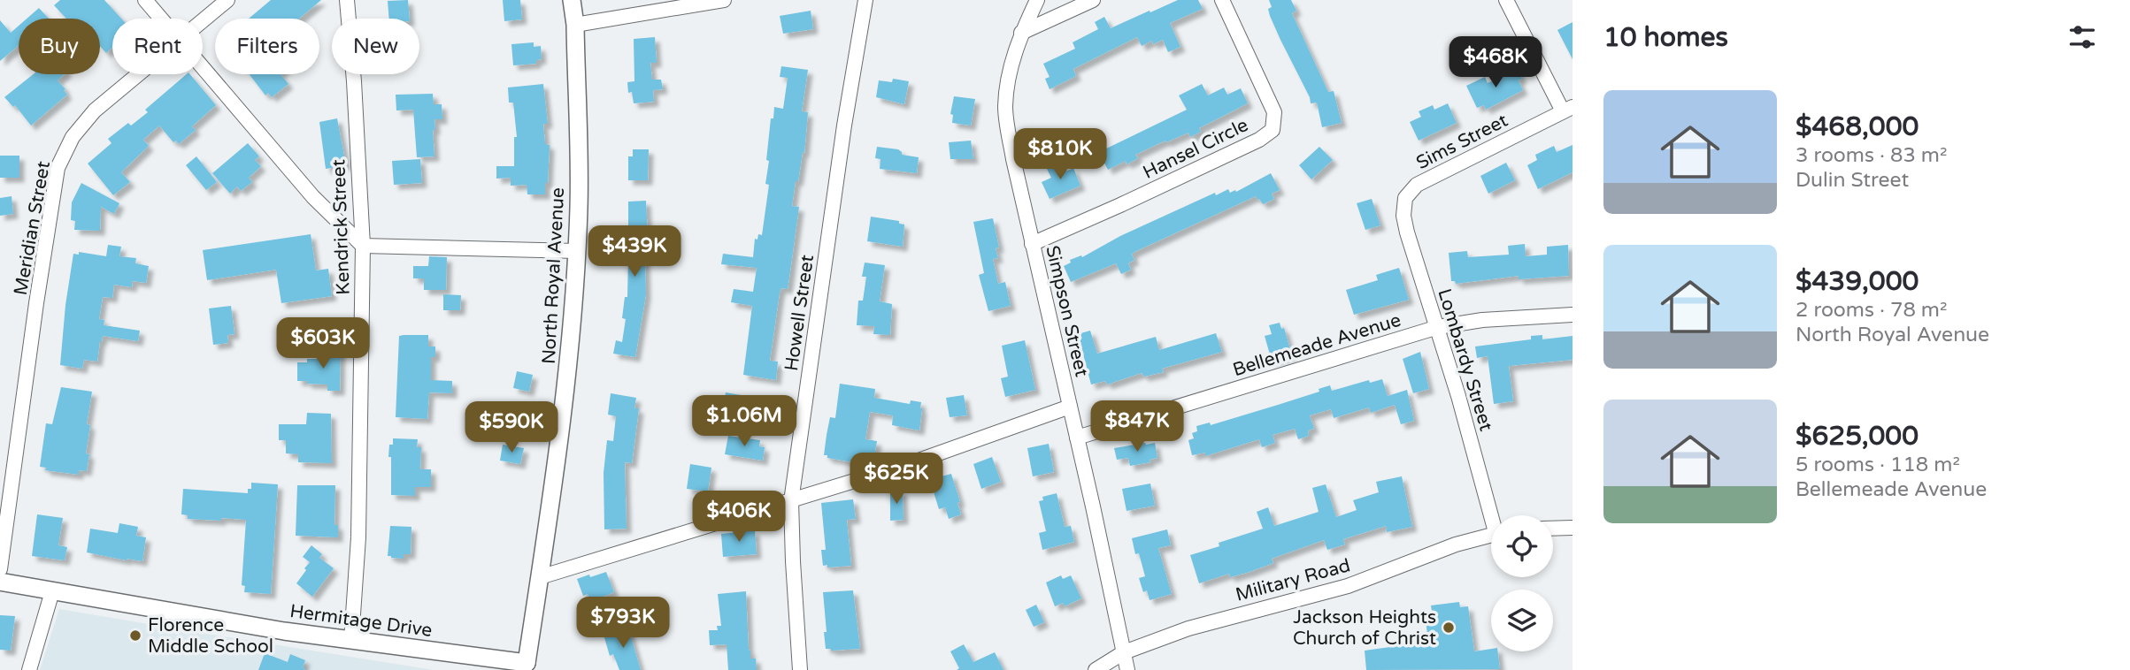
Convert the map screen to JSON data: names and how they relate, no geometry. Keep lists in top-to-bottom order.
{
  "streets": {
    "street": [
      "Sims Street",
      "Hansel Circle",
      "Kendrick Street",
      "Meridian Street",
      "North Royal Avenue",
      "Simpson Street",
      "Howell Street",
      "Bellemeade Avenue",
      "Lombardy Street",
      "Military Road",
      "Hermitage Drive"
    ]
  },
  "crossings": [
    ["Sims Street", "Lombardy Street"],
    ["Hansel Circle", "Simpson Street"],
    ["Kendrick Street", "Hermitage Drive"],
    ["North Royal Avenue", "Hermitage Drive"],
    ["Simpson Street", "Bellemeade Avenue"],
    ["Simpson Street", "Military Road"],
    ["Bellemeade Avenue", "Lombardy Street"]
  ],
  "places": ["Jackson Heights Church of Christ", "Florence Middle School"],
  "page": {
    "heading": "10 homes",
    "chip": [
      "Buy",
      "Rent",
      "Filters",
      "New"
    ],
    "price": [
      "$468K",
      "$810K",
      "$439K",
      "$603K",
      "$1.06M",
      "$847K",
      "$590K",
      "$625K",
      "$406K",
      "$793K"
    ],
    "list": [
      {
        "name": "$468,000",
        "note": "3 rooms · 83 m² · Dulin Street"
      },
      {
        "name": "$439,000",
        "note": "2 rooms · 78 m² · North Royal Avenue"
      },
      {
        "name": "$625,000",
        "note": "5 rooms · 118 m² · Bellemeade Avenue"
      }
    ]
  }
}
